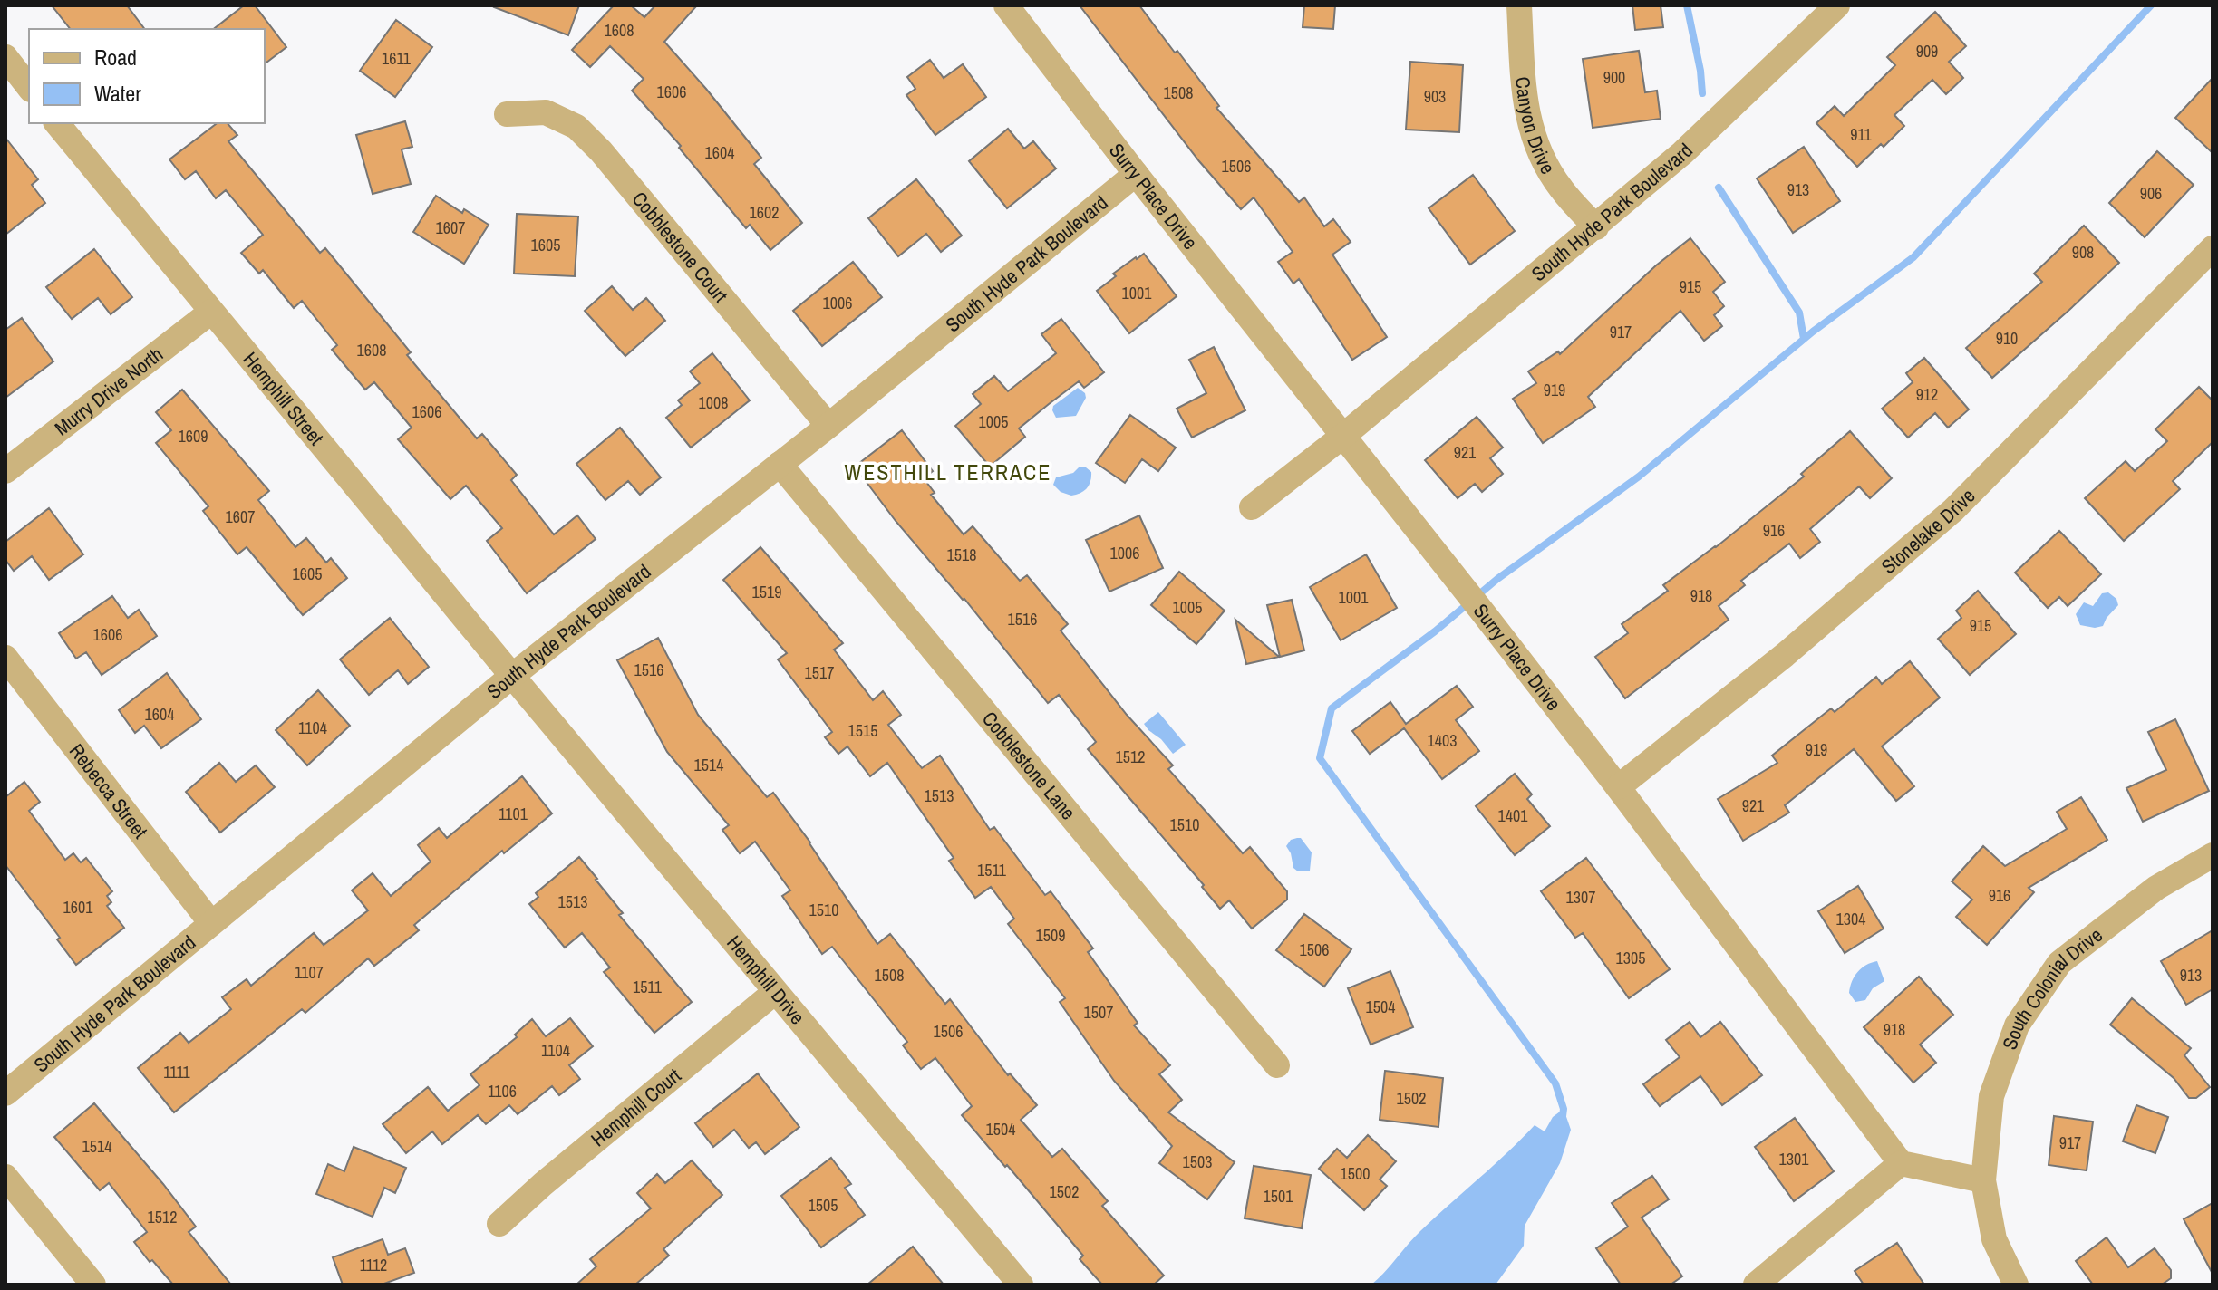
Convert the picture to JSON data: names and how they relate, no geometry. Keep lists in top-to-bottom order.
{
  "streets": {
    "street": [
      "Canyon Drive",
      "Surry Place Drive",
      "South Hyde Park Boulevard",
      "Cobblestone Court",
      "Murry Drive North",
      "Hemphill Street",
      "Stonelake Drive",
      "Cobblestone Lane",
      "Rebecca Street",
      "Hemphill Drive",
      "South Colonial Drive",
      "Hemphill Court"
    ]
  },
  "crossings": [
    ["Canyon Drive", "South Hyde Park Boulevard"],
    ["Surry Place Drive", "South Hyde Park Boulevard"],
    ["Surry Place Drive", "Stonelake Drive"],
    ["South Hyde Park Boulevard", "Cobblestone Court"],
    ["South Hyde Park Boulevard", "Hemphill Street"],
    ["South Hyde Park Boulevard", "Cobblestone Lane"],
    ["South Hyde Park Boulevard", "Rebecca Street"],
    ["South Hyde Park Boulevard", "Hemphill Drive"],
    ["Murry Drive North", "Hemphill Street"],
    ["Hemphill Street", "Hemphill Drive"],
    ["Hemphill Drive", "Hemphill Court"]
  ],
  "districts": ["WESTHILL TERRACE"],
  "house_numbers": [
    "1608",
    "909",
    "1611",
    "900",
    "1606",
    "1508",
    "903",
    "911",
    "1604",
    "1506",
    "913",
    "906",
    "1602",
    "1607",
    "1605",
    "908",
    "915",
    "1001",
    "1006",
    "917",
    "910",
    "1608",
    "919",
    "912",
    "1008",
    "1606",
    "1005",
    "1609",
    "921",
    "1607",
    "916",
    "1006",
    "1518",
    "1605",
    "1519",
    "918",
    "1001",
    "1005",
    "1516",
    "915",
    "1606",
    "1516",
    "1517",
    "1604",
    "1104",
    "1515",
    "1403",
    "919",
    "1512",
    "1514",
    "1513",
    "921",
    "1101",
    "1401",
    "1510",
    "1511",
    "916",
    "1307",
    "1513",
    "1601",
    "1510",
    "1304",
    "1509",
    "1506",
    "1305",
    "1107",
    "1508",
    "913",
    "1511",
    "1504",
    "1507",
    "918",
    "1506",
    "1104",
    "1111",
    "1106",
    "1502",
    "1504",
    "917",
    "1514",
    "1301",
    "1503",
    "1500",
    "1502",
    "1501",
    "1505",
    "1512",
    "1112"
  ],
  "legend": ["Road", "Water"]
}
